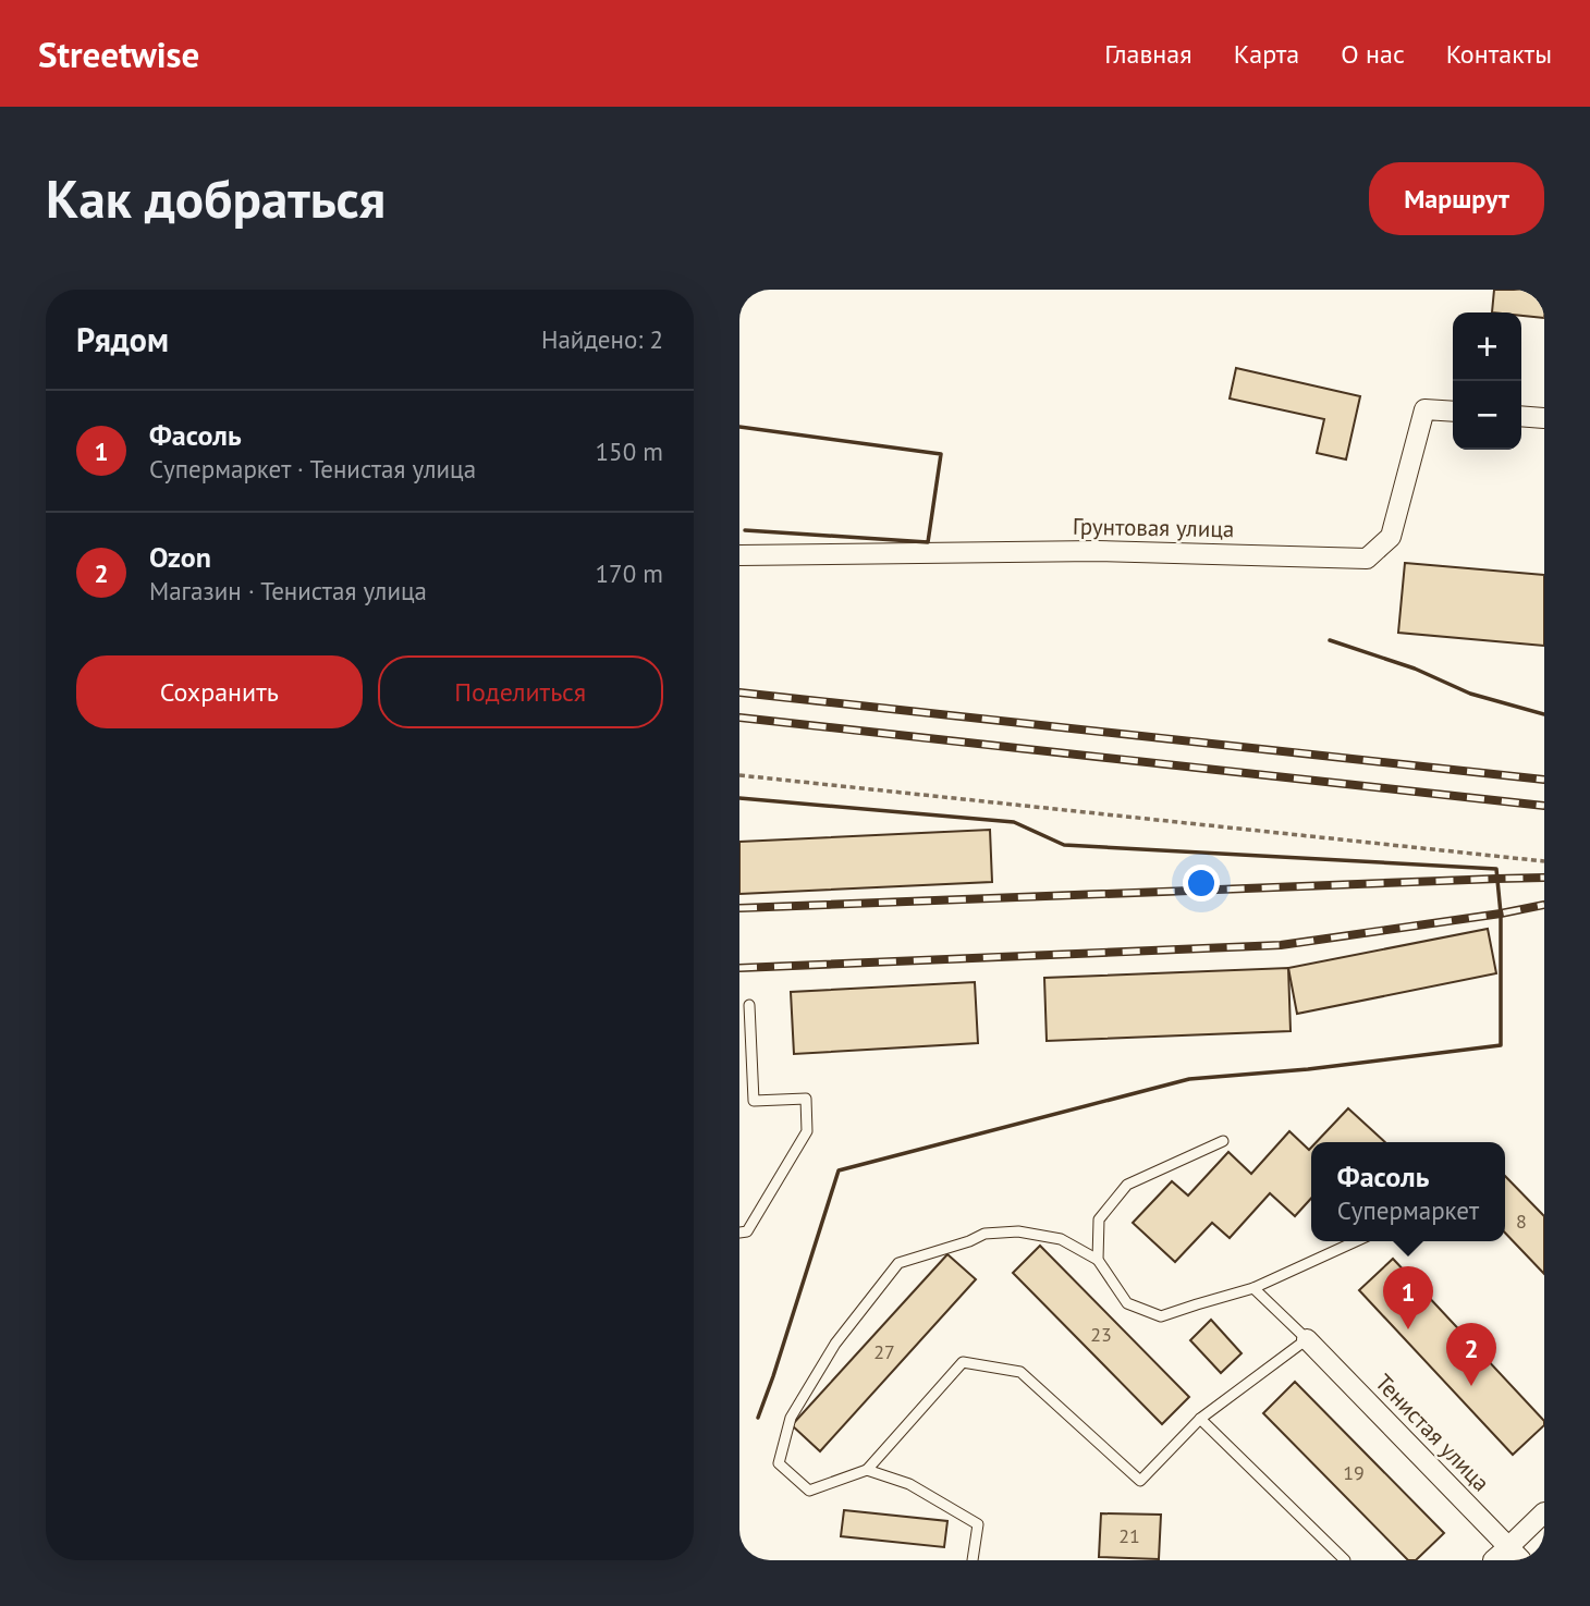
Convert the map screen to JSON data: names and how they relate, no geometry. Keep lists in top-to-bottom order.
{
  "streets": {
    "street": ["Грунтовая улица", "Тенистая улица"]
  },
  "house_numbers": [
    "8",
    "23",
    "27",
    "19",
    "21"
  ],
  "page": {
    "header": "Streetwise",
    "nav": [
      "Главная",
      "Карта",
      "О нас",
      "Контакты"
    ],
    "buttons": [
      "Маршрут",
      ["Сохранить", "Поделиться"]
    ],
    "title": "Как добраться",
    "heading": ["Рядом", "Найдено: 2"],
    "map_buttons": ["+", "−"],
    "list": [
      {
        "mark": "1",
        "name": "Фасоль",
        "note": "Супермаркет · Тенистая улица",
        "value": "150 m"
      },
      {
        "mark": "2",
        "name": "Ozon",
        "note": "Магазин · Тенистая улица",
        "value": "170 m"
      }
    ],
    "popup": ["Фасоль", "Супермаркет"],
    "pins": ["1", "2"]
  }
}
